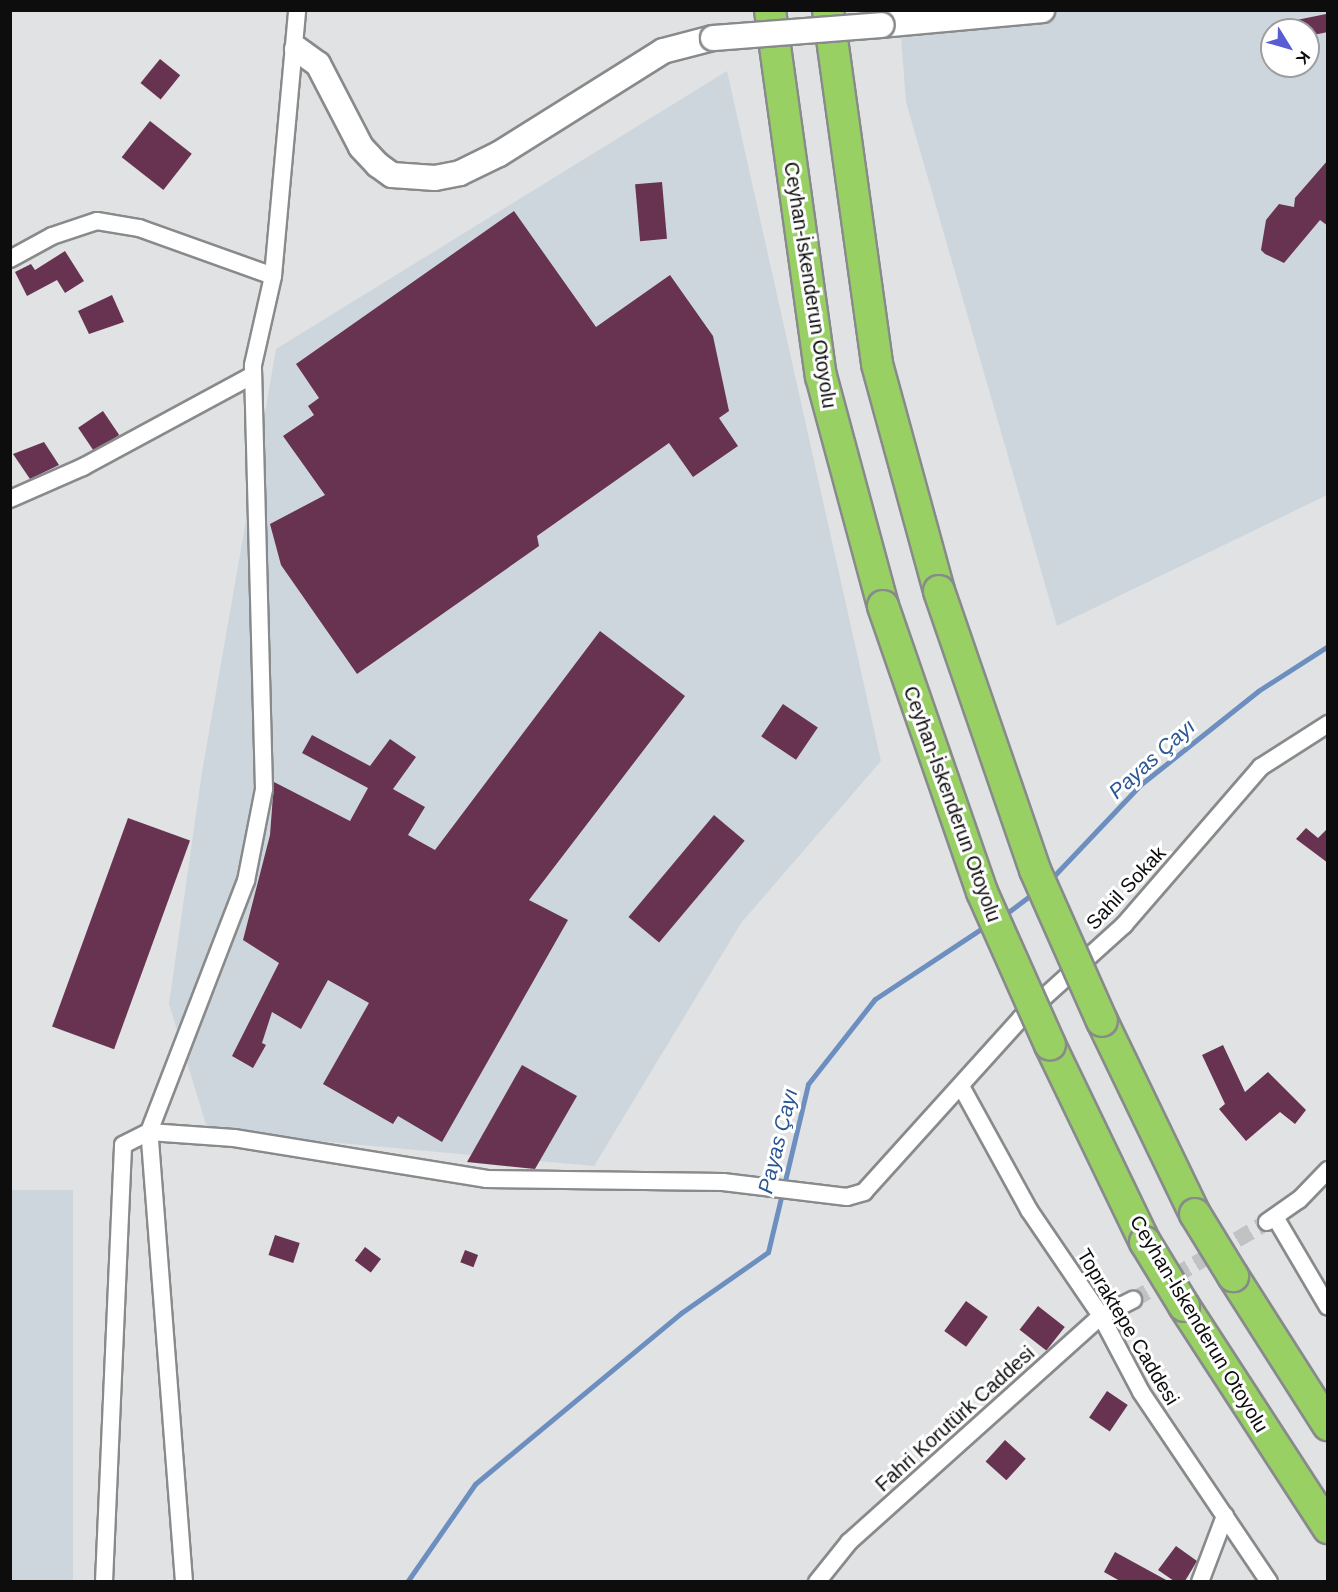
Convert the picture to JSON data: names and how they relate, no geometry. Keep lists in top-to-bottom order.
{
  "streets": {
    "highway": ["Ceyhan-İskenderun Otoyolu"],
    "street": ["Sahil Sokak", "Topraktepe Caddesi", "Fahri Korutürk Caddesi"]
  },
  "crossings": [
    ["Sahil Sokak", "Topraktepe Caddesi"],
    ["Topraktepe Caddesi", "Fahri Korutürk Caddesi"]
  ],
  "water": ["Payas Çayı"],
  "north": "bottom right"
}
